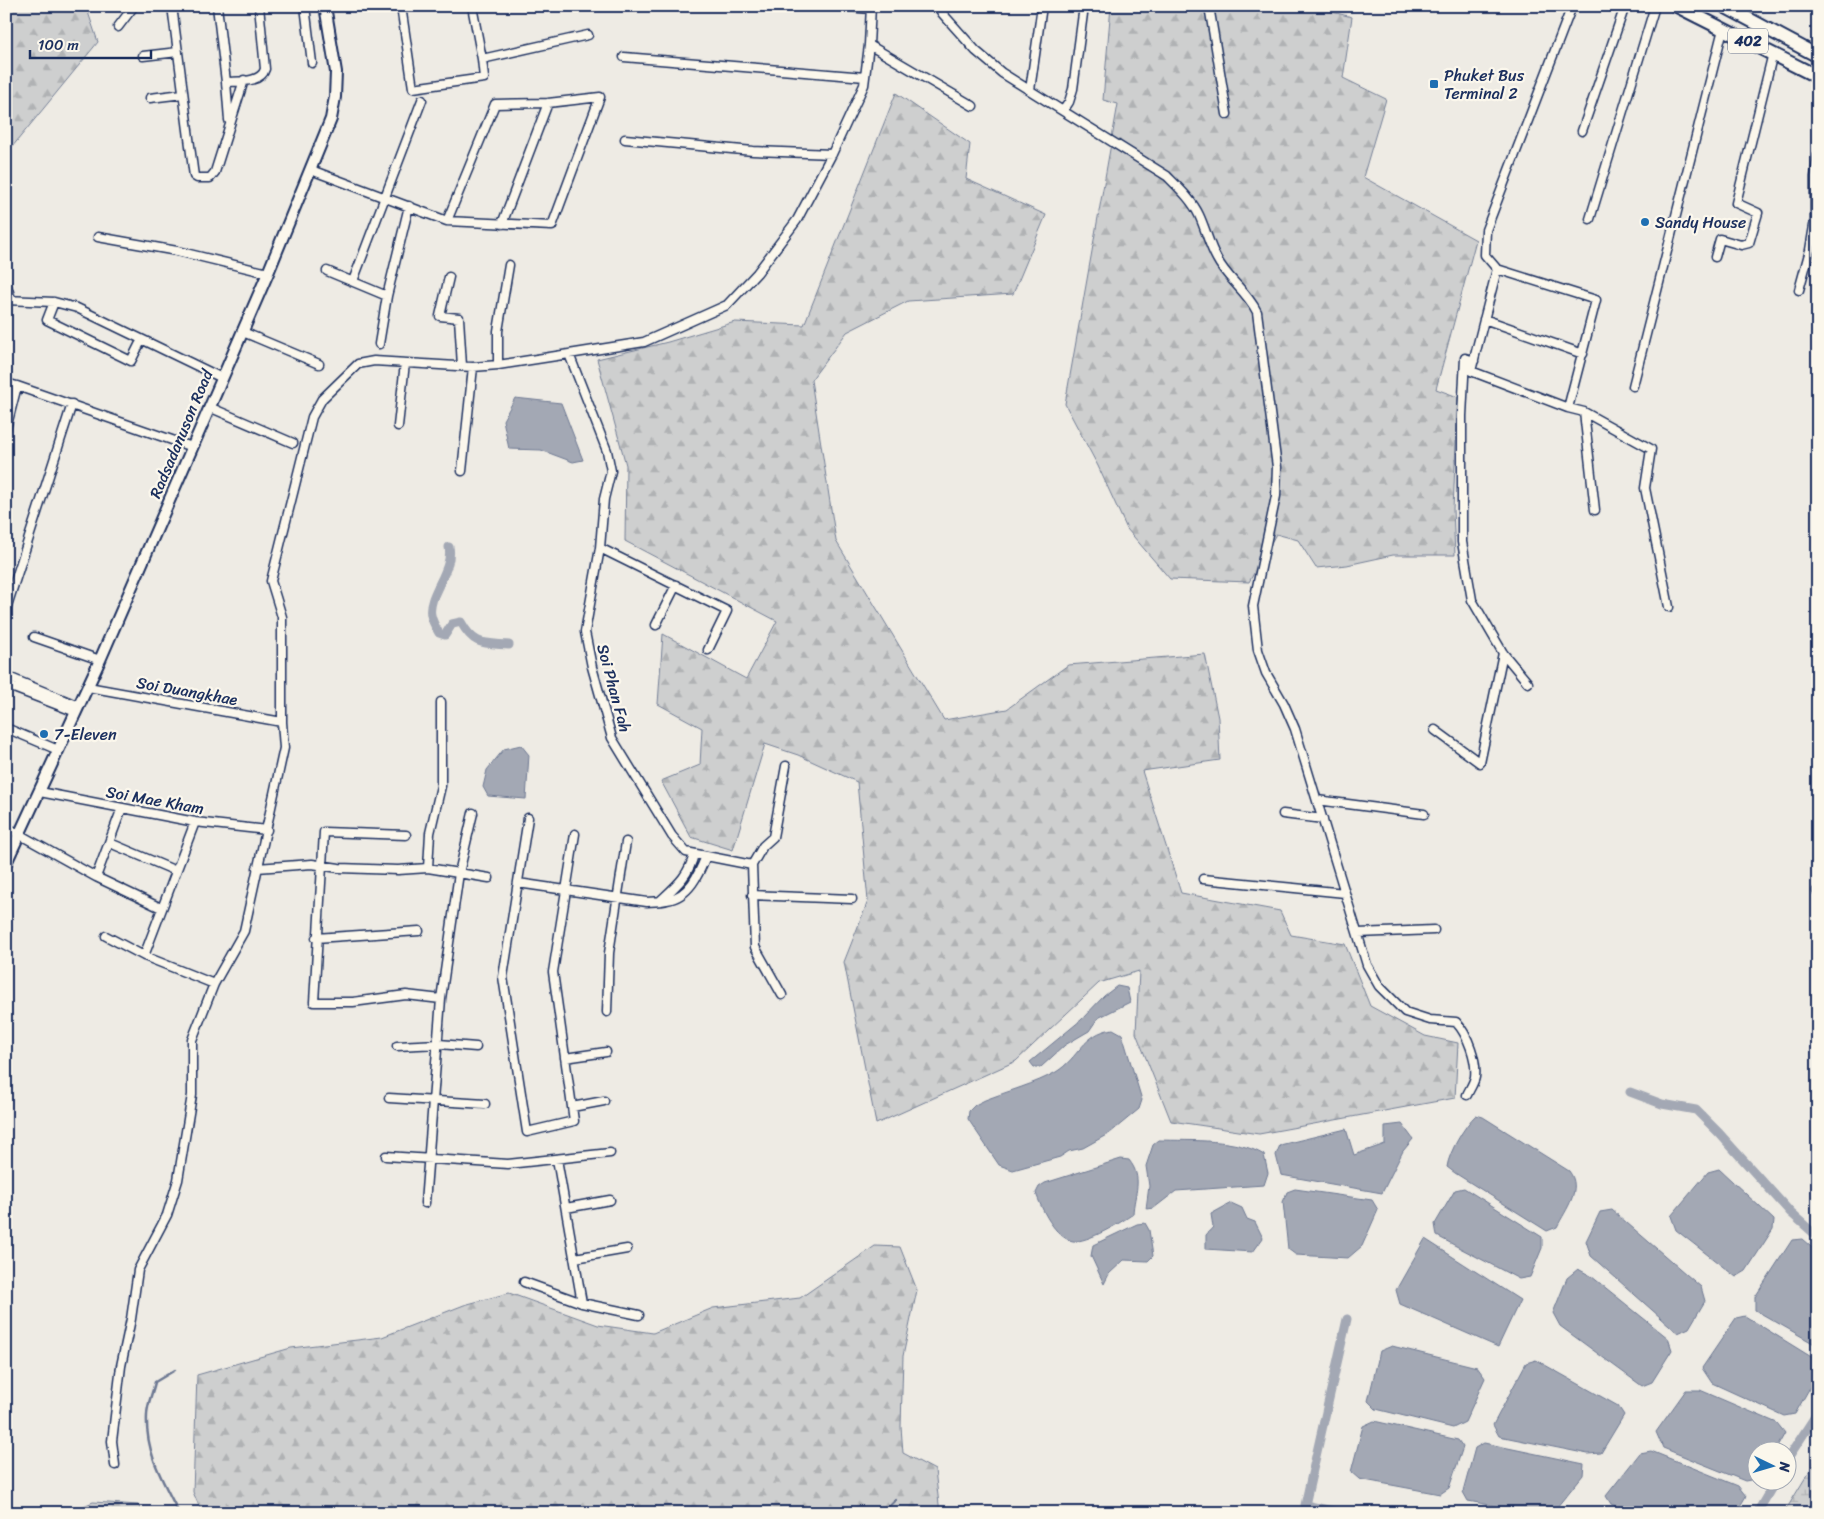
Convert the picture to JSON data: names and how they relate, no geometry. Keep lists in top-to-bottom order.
{
  "streets": {
    "main road": ["402"],
    "street": [
      "Radsadanuson Road",
      "Soi Phan Fah",
      "Soi Duangkhae",
      "Soi Mae Kham"
    ]
  },
  "crossings": [
    ["Radsadanuson Road", "Soi Duangkhae"],
    ["Radsadanuson Road", "Soi Mae Kham"]
  ],
  "places": {
    "transit": ["Phuket Bus Terminal 2"],
    "other": ["Sandy House", "7-Eleven"]
  },
  "scale_bar": "100 m",
  "north": "right"
}
